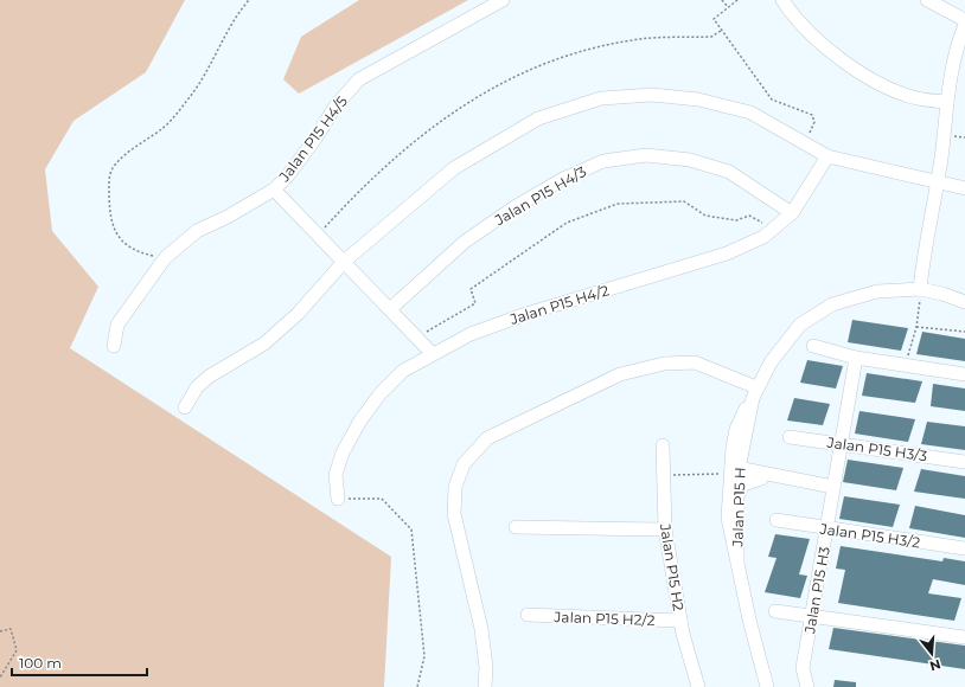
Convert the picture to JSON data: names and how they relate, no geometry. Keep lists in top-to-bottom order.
{
  "streets": {
    "street": [
      "Jalan P15 H4/5",
      "Jalan P15 H4/3",
      "Jalan P15 H4/2",
      "Jalan P15 H3/3",
      "Jalan P15 H",
      "Jalan P15 H3/2",
      "Jalan P15 H2",
      "Jalan P15 H3",
      "Jalan P15 H2/2"
    ]
  },
  "crossings": [
    ["Jalan P15 H4/3", "Jalan P15 H4/2"],
    ["Jalan P15 H3/3", "Jalan P15 H3"],
    ["Jalan P15 H3/2", "Jalan P15 H3"],
    ["Jalan P15 H2", "Jalan P15 H2/2"]
  ],
  "scale_bar": "100 m",
  "north": "bottom"
}
